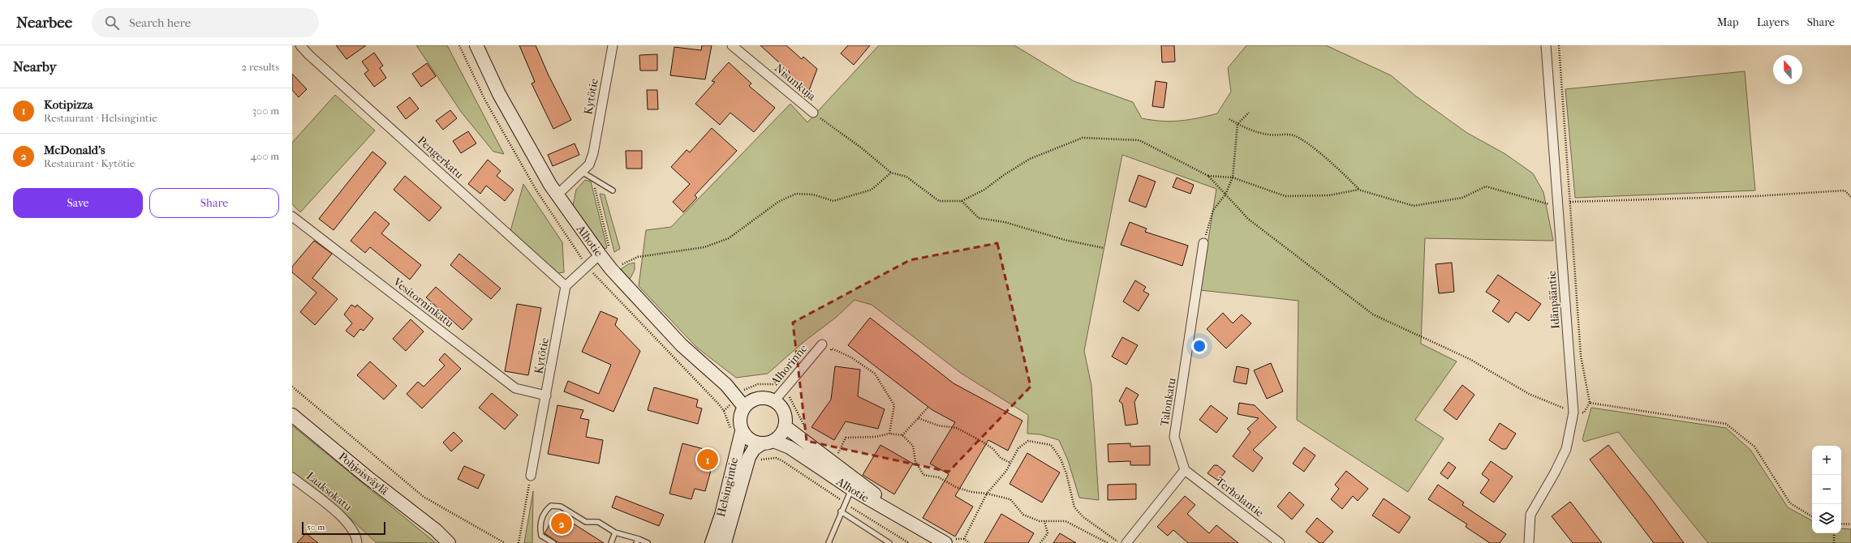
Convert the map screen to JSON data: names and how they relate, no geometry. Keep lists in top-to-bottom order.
{
  "streets": {
    "street": [
      "Nisunkuja",
      "Kytötie",
      "Pengerkatu",
      "Alhotie",
      "Idänpääntie",
      "Vesitorninkatu",
      "Alhorinne",
      "Talonkatu",
      "Pohjoisväylä",
      "Helsingintie",
      "Laaksokatu",
      "Terholantie"
    ]
  },
  "crossings": [
    ["Kytötie", "Pengerkatu"],
    ["Kytötie", "Alhotie"],
    ["Kytötie", "Vesitorninkatu"],
    ["Alhotie", "Alhorinne"],
    ["Alhotie", "Helsingintie"],
    ["Alhorinne", "Helsingintie"],
    ["Talonkatu", "Terholantie"]
  ],
  "scale_bar": "50 m",
  "north": "top",
  "page": {
    "header": "Nearbee",
    "search": "Search here",
    "nav": ["Map", "Layers", "Share"],
    "heading": ["Nearby", "2 results"],
    "list": [
      {
        "mark": "1",
        "name": "Kotipizza",
        "note": "Restaurant · Helsingintie",
        "value": "300 m"
      },
      {
        "mark": "2",
        "name": "McDonald's",
        "note": "Restaurant · Kytötie",
        "value": "400 m"
      }
    ],
    "buttons": ["Save", "Share"],
    "map_buttons": ["+", "−"],
    "pins": ["1", "2"],
    "scale": "50 m"
  }
}
